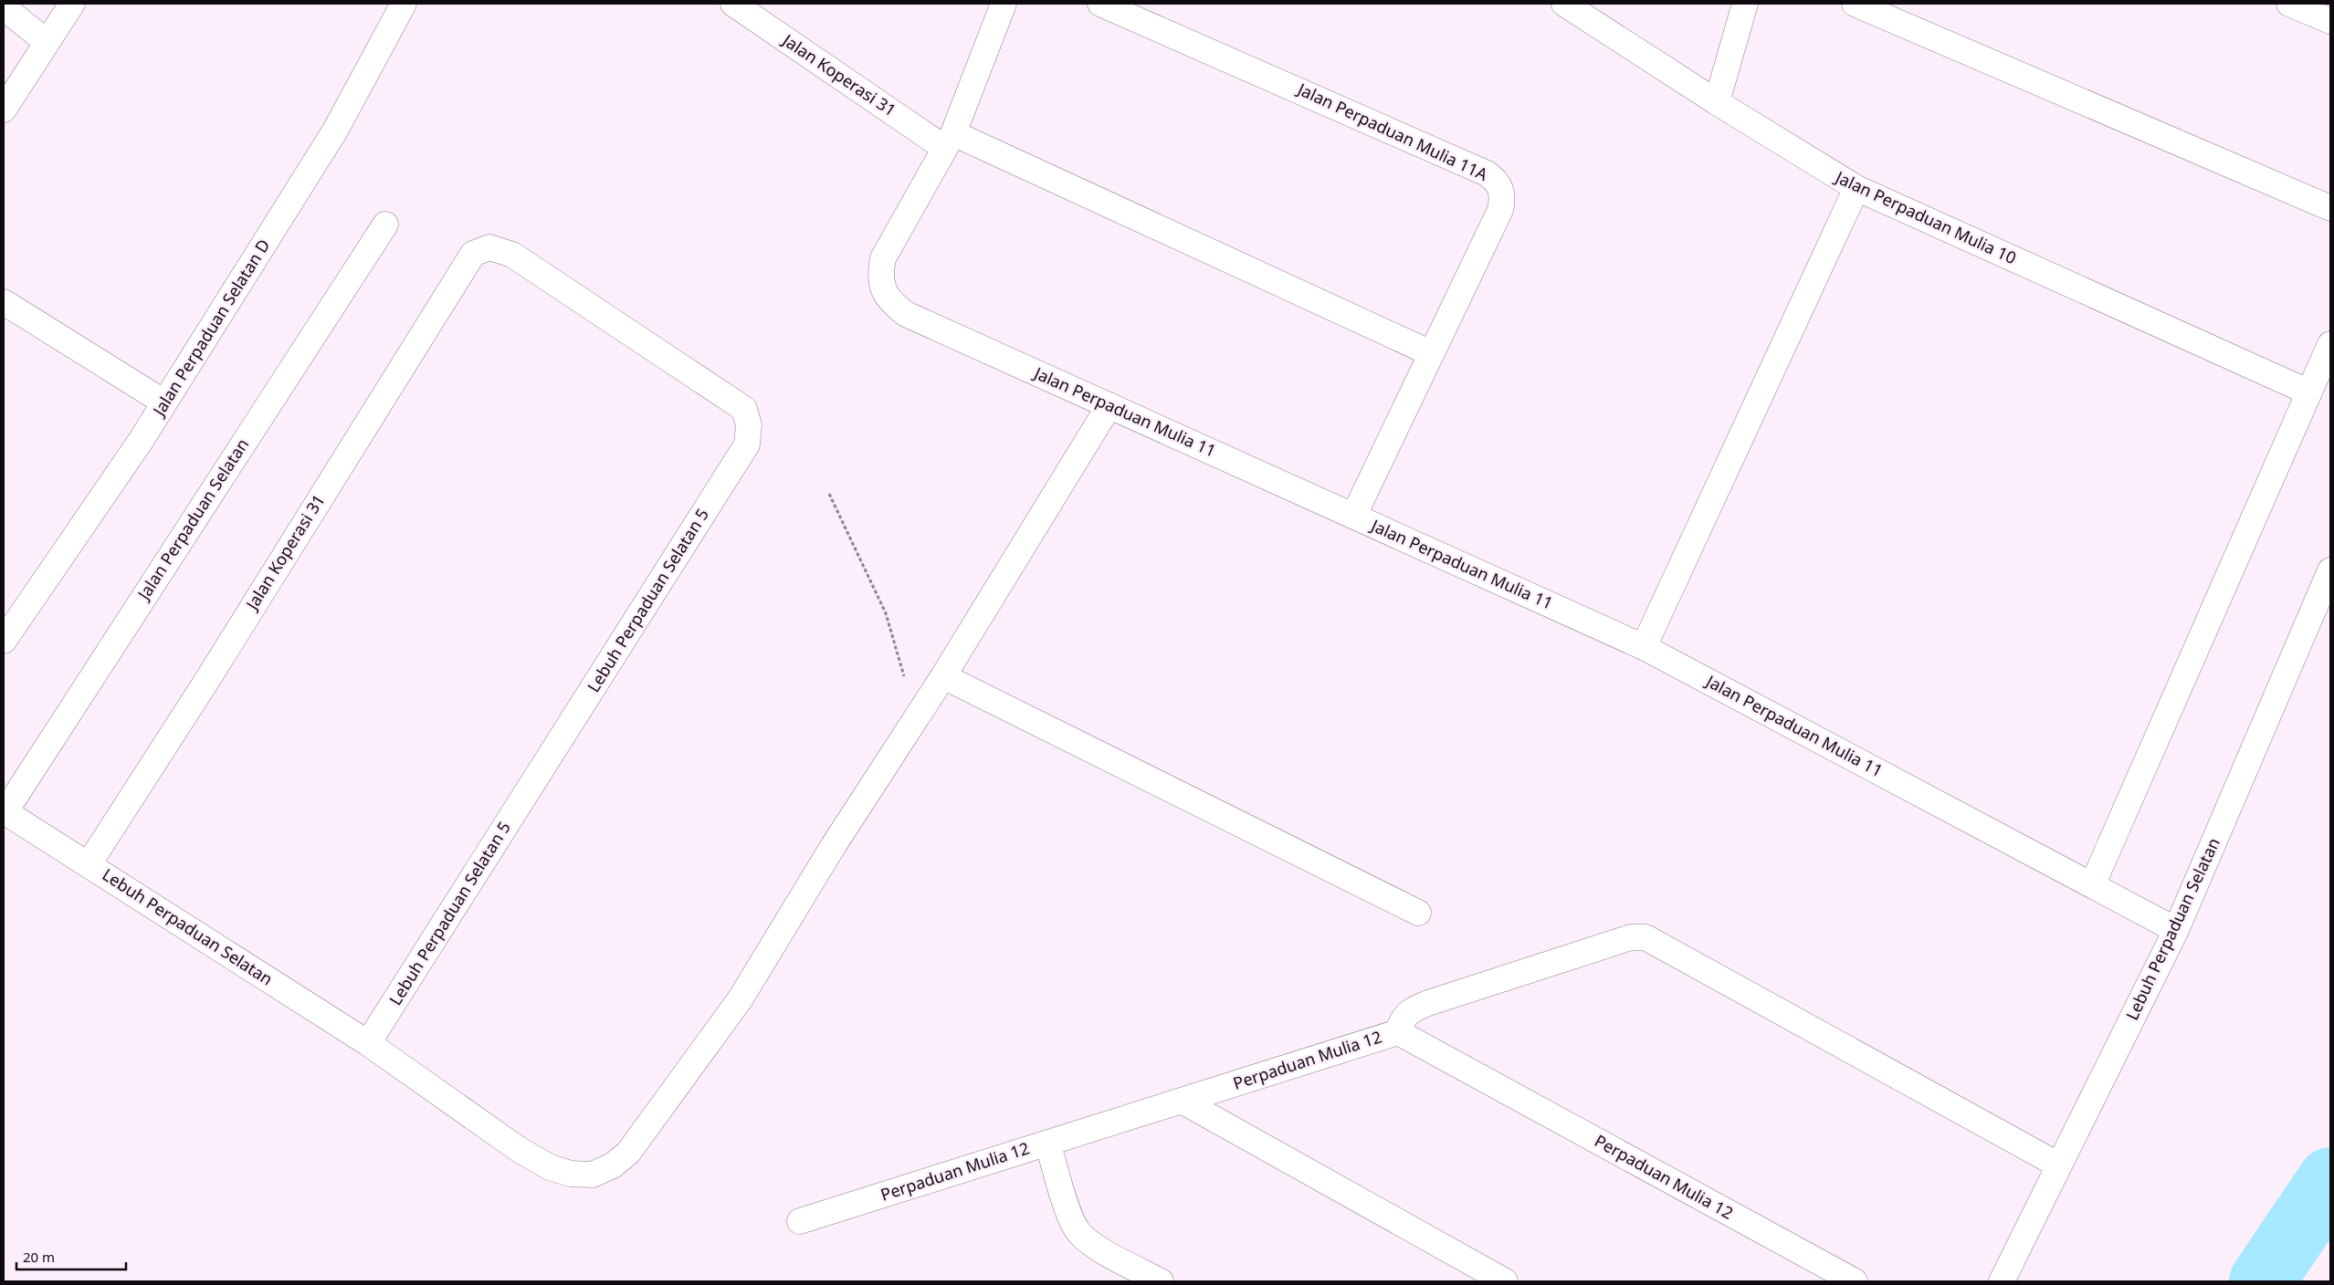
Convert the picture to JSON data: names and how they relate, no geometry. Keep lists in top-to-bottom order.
{
  "streets": {
    "street": [
      "Jalan Koperasi 31",
      "Jalan Perpaduan Mulia 11A",
      "Jalan Perpaduan Mulia 10",
      "Jalan Perpaduan Selatan D",
      "Jalan Perpaduan Mulia 11",
      "Jalan Perpaduan Selatan",
      "Lebuh Perpaduan Selatan 5",
      "Lebuh Perpaduan Selatan",
      "Perpaduan Mulia 12"
    ]
  },
  "crossings": [
    ["Jalan Koperasi 31", "Jalan Perpaduan Mulia 11A"],
    ["Jalan Koperasi 31", "Jalan Perpaduan Mulia 11"],
    ["Jalan Koperasi 31", "Lebuh Perpaduan Selatan 5"],
    ["Jalan Koperasi 31", "Lebuh Perpaduan Selatan"],
    ["Jalan Perpaduan Mulia 11A", "Jalan Perpaduan Mulia 11"],
    ["Jalan Perpaduan Mulia 11", "Lebuh Perpaduan Selatan"],
    ["Jalan Perpaduan Selatan", "Lebuh Perpaduan Selatan"],
    ["Lebuh Perpaduan Selatan 5", "Lebuh Perpaduan Selatan"]
  ],
  "scale_bar": "20 m"
}
